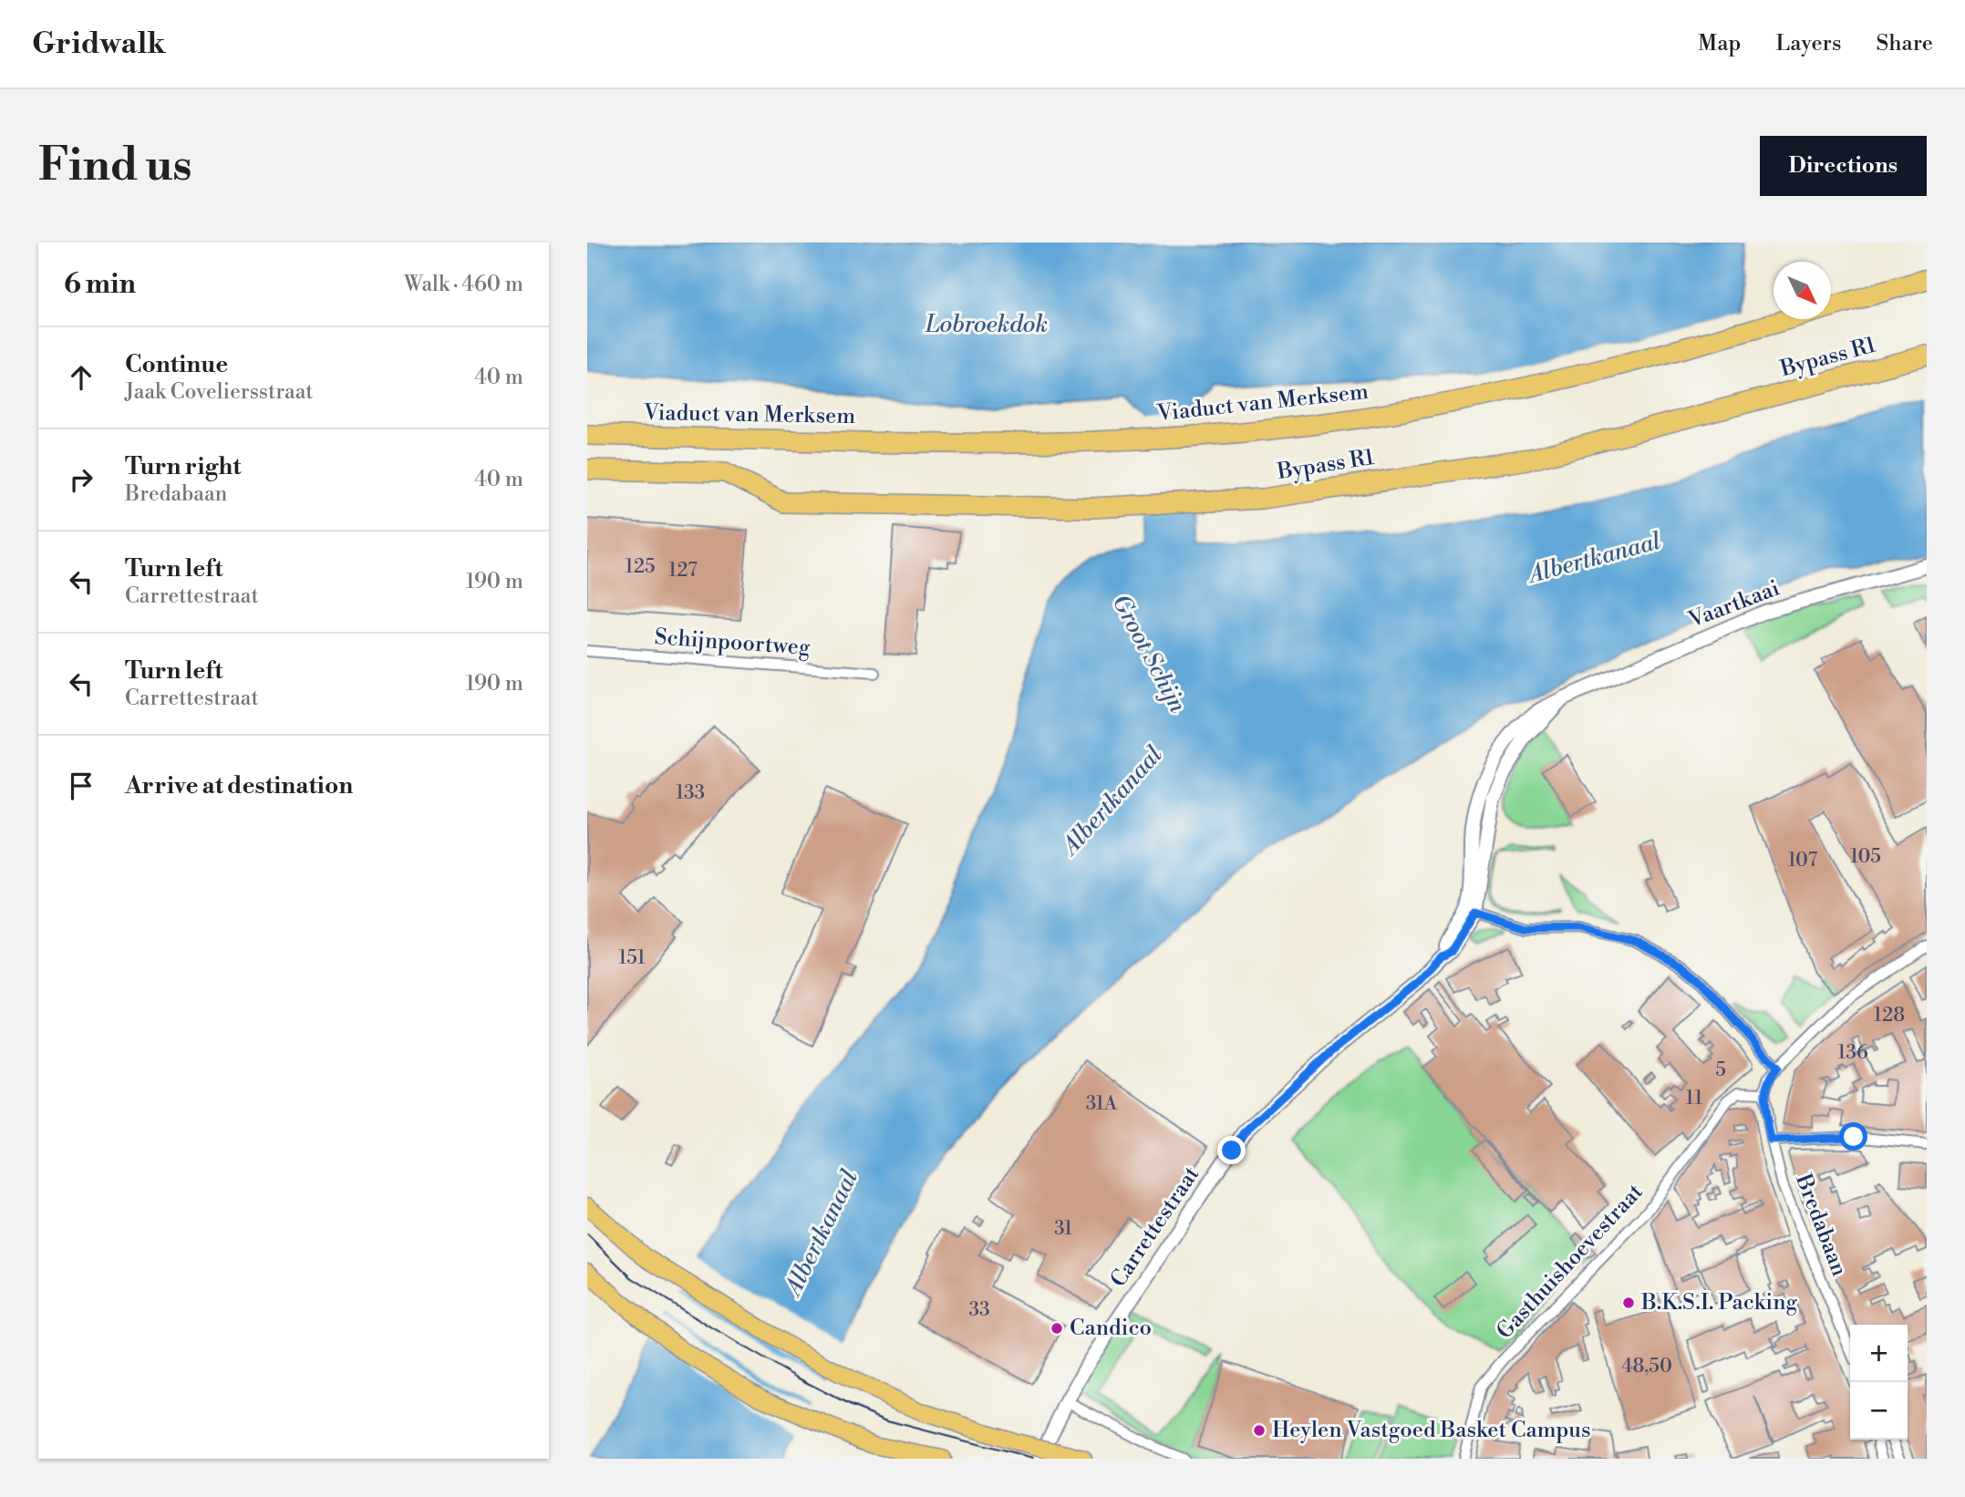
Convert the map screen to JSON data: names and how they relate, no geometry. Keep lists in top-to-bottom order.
{
  "streets": {
    "highway": ["Bypass R1", "Viaduct van Merksem"],
    "street": [
      "Vaartkaai",
      "Schijnpoortweg",
      "Bredabaan",
      "Carrettestraat",
      "Gasthuishoevestraat"
    ]
  },
  "crossings": [
    ["Vaartkaai", "Carrettestraat"],
    ["Bredabaan", "Gasthuishoevestraat"]
  ],
  "water": ["Lobroekdok", "Albertkanaal", "Groot Schijn"],
  "places": ["B.K.S.I. Packing", "Candico", "Heylen Vastgoed Basket Campus"],
  "house_numbers": [
    "125",
    "127",
    "133",
    "105",
    "107",
    "151",
    "128",
    "136",
    "5",
    "11",
    "31A",
    "31",
    "33",
    "48,50"
  ],
  "north": "bottom right",
  "page": {
    "header": "Gridwalk",
    "nav": ["Map", "Layers", "Share"],
    "buttons": "Directions",
    "title": "Find us",
    "heading": ["6 min", "Walk · 460 m"],
    "list": [
      ["Continue", "Jaak Coveliersstraat", "40 m"],
      ["Turn right", "Bredabaan", "40 m"],
      ["Turn left", "Carrettestraat", "190 m"],
      ["Turn left", "Carrettestraat", "190 m"],
      "Arrive at destination"
    ],
    "map_buttons": ["+", "−"]
  }
}
